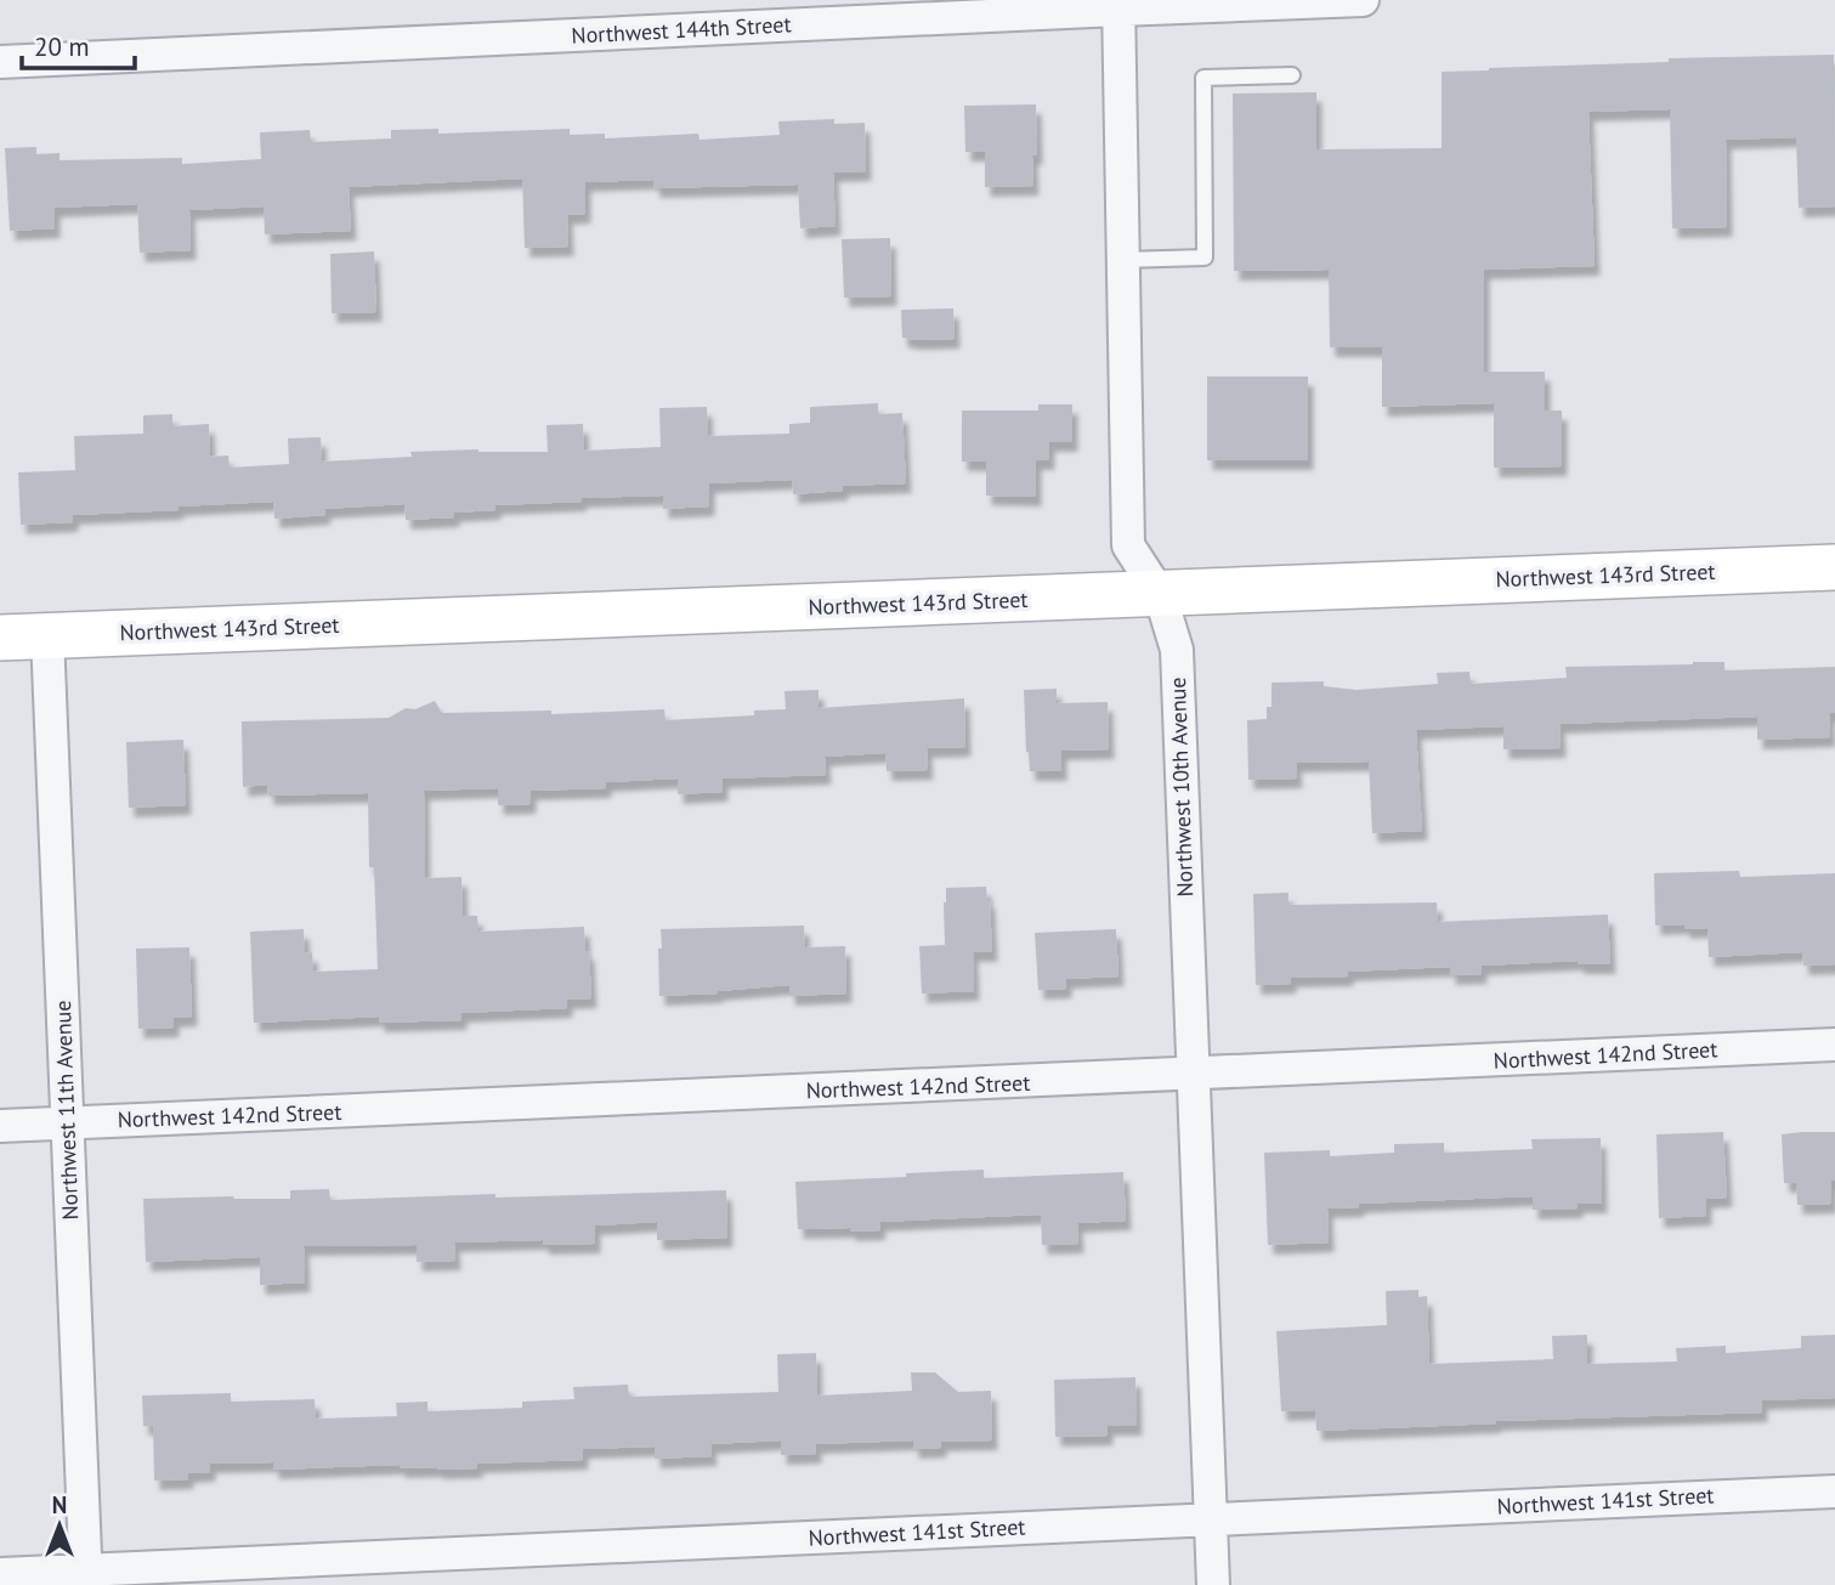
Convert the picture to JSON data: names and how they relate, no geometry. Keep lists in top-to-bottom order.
{
  "streets": {
    "street": [
      "Northwest 144th Street",
      "Northwest 143rd Street",
      "Northwest 10th Avenue",
      "Northwest 142nd Street",
      "Northwest 11th Avenue",
      "Northwest 141st Street"
    ]
  },
  "crossings": [
    ["Northwest 144th Street", "Northwest 10th Avenue"],
    ["Northwest 143rd Street", "Northwest 10th Avenue"],
    ["Northwest 143rd Street", "Northwest 11th Avenue"],
    ["Northwest 10th Avenue", "Northwest 142nd Street"],
    ["Northwest 10th Avenue", "Northwest 141st Street"],
    ["Northwest 142nd Street", "Northwest 11th Avenue"],
    ["Northwest 11th Avenue", "Northwest 141st Street"]
  ],
  "scale_bar": "20 m",
  "north": "top"
}
